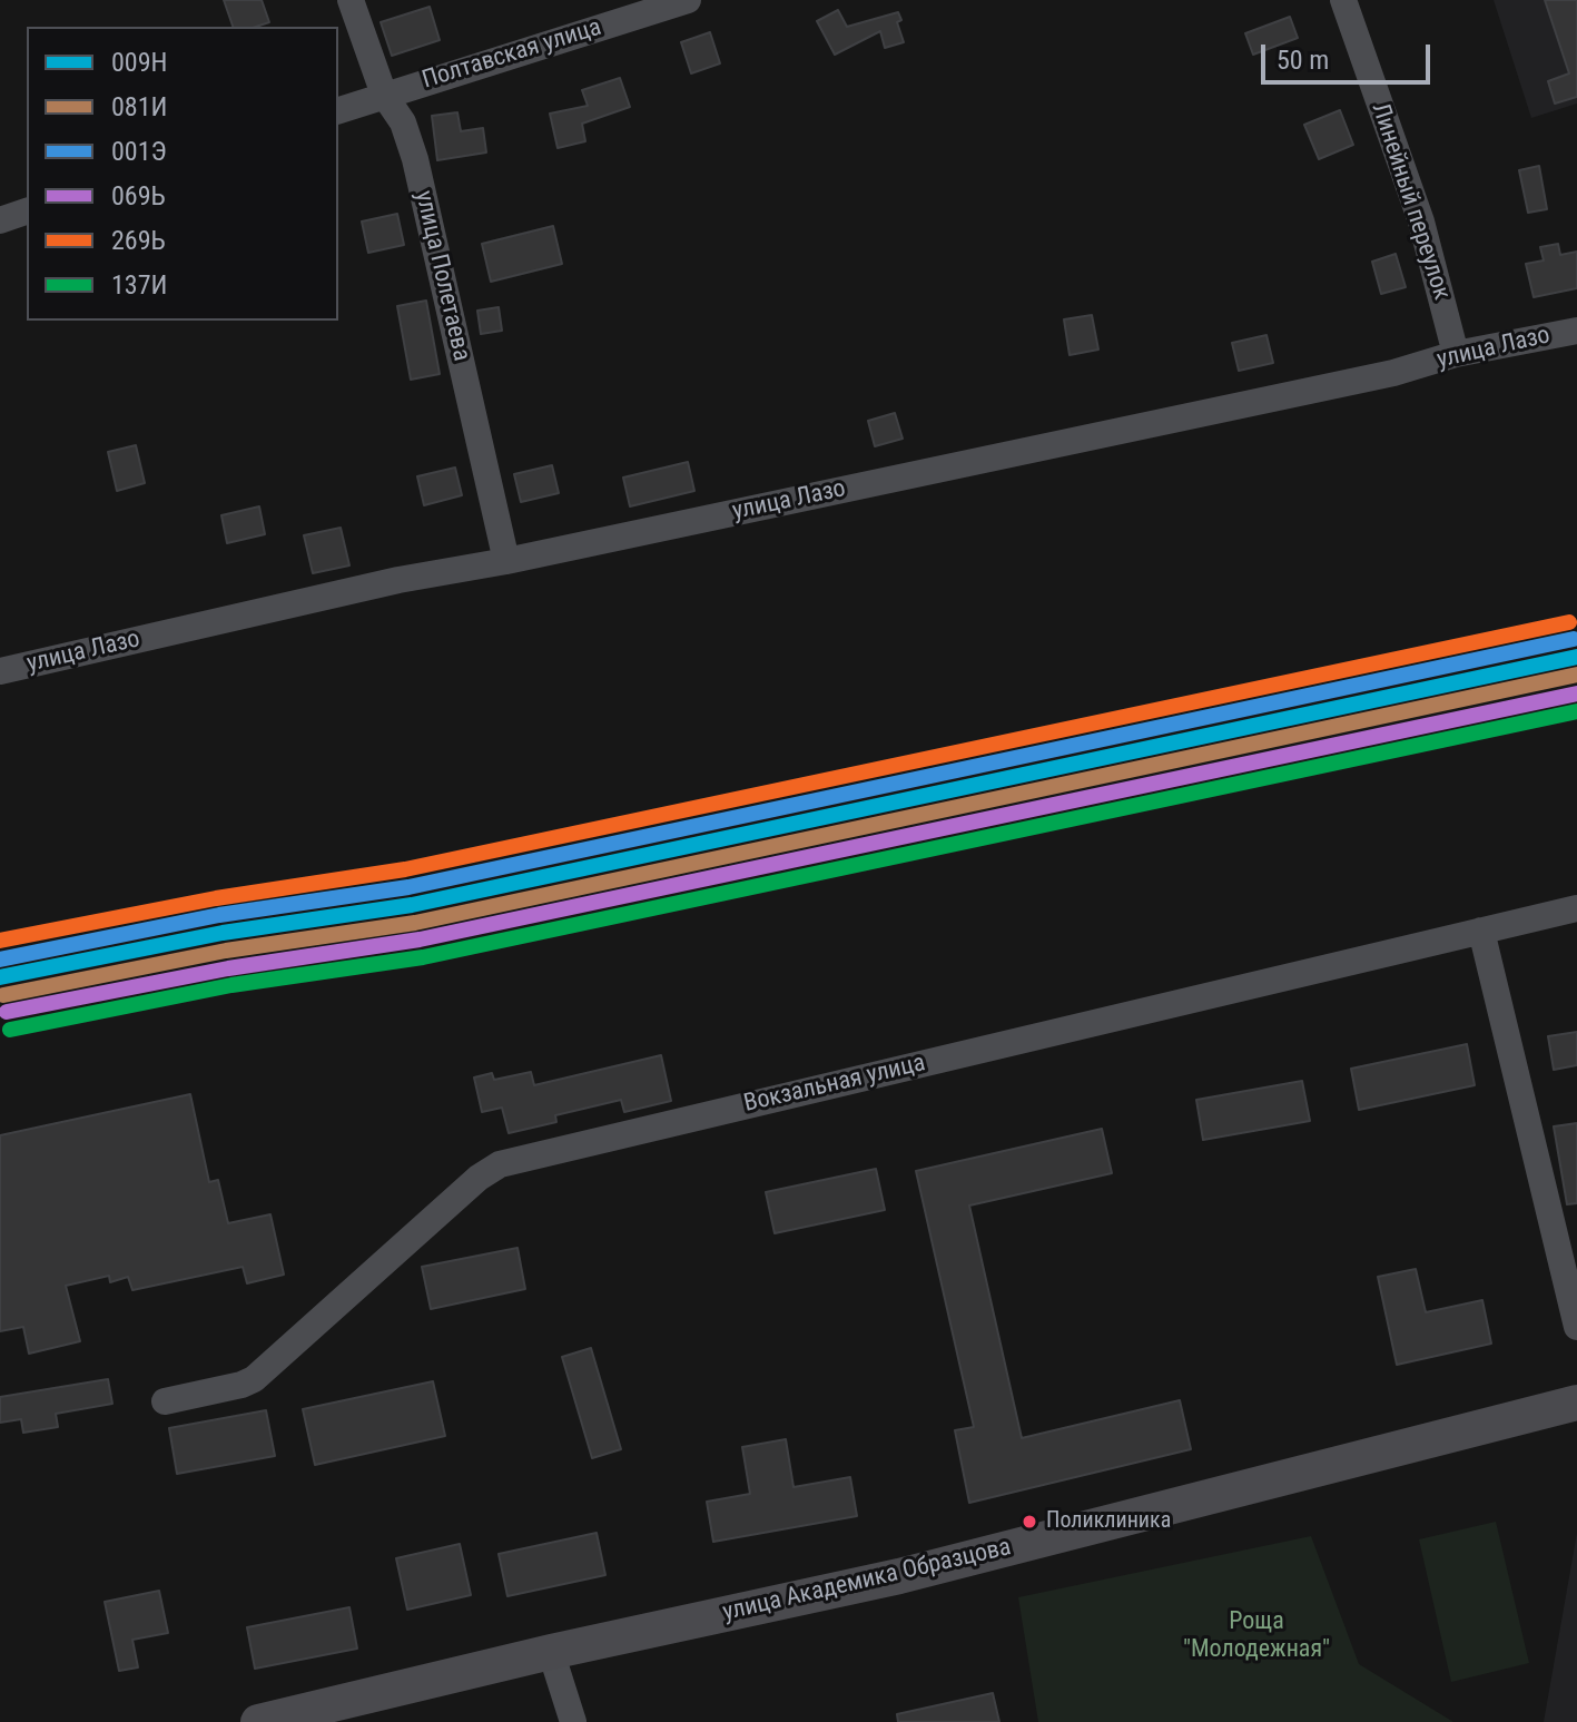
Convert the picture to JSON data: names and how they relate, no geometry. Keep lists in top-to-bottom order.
{
  "streets": {
    "street": [
      "Полтавская улица",
      "Линейный переулок",
      "улица Полетаева",
      "улица Лазо",
      "Вокзальная улица",
      "улица Академика Образцова"
    ]
  },
  "crossings": [
    ["Полтавская улица", "улица Полетаева"],
    ["Линейный переулок", "улица Лазо"],
    ["улица Полетаева", "улица Лазо"]
  ],
  "parks": ["Роща \"Молодежная\""],
  "places": ["Поликлиника"],
  "lines": [
    "transit line 269Ь",
    "transit line 001Э",
    "transit line 009Н",
    "transit line 081И",
    "transit line 069Ь",
    "transit line 137И"
  ],
  "legend": [
    "009Н",
    "081И",
    "001Э",
    "069Ь",
    "269Ь",
    "137И"
  ],
  "scale_bar": "50 m"
}
